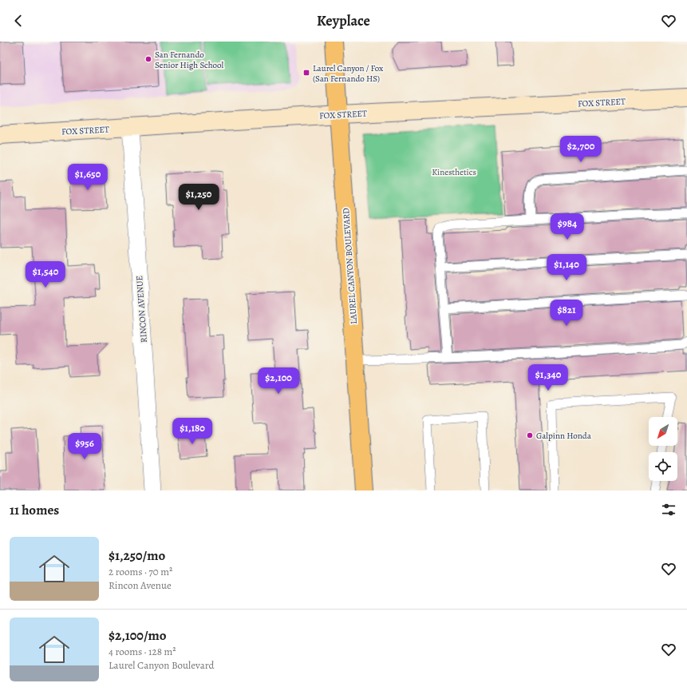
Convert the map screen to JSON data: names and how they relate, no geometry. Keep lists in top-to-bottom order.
{
  "streets": {
    "main road": ["FOX STREET", "LAUREL CANYON BOULEVARD"],
    "street": ["RINCON AVENUE"]
  },
  "crossings": [
    ["FOX STREET", "LAUREL CANYON BOULEVARD"],
    ["FOX STREET", "RINCON AVENUE"]
  ],
  "parks": ["Kinesthetics"],
  "places": {
    "other": ["San Fernando Senior High School", "Galpinn Honda"],
    "transit": ["Laurel Canyon / Fox (San Fernando HS)"]
  },
  "north": "bottom left",
  "page": {
    "header": "Keyplace",
    "price": [
      "$2,700",
      "$1,650",
      "$1,250",
      "$984",
      "$1,140",
      "$1,540",
      "$821",
      "$1,340",
      "$2,100",
      "$1,180",
      "$956"
    ],
    "heading": "11 homes",
    "list": [
      {
        "name": "$1,250/mo",
        "note": "2 rooms · 70 m² · Rincon Avenue"
      },
      {
        "name": "$2,100/mo",
        "note": "4 rooms · 128 m² · Laurel Canyon Boulevard"
      }
    ]
  }
}
